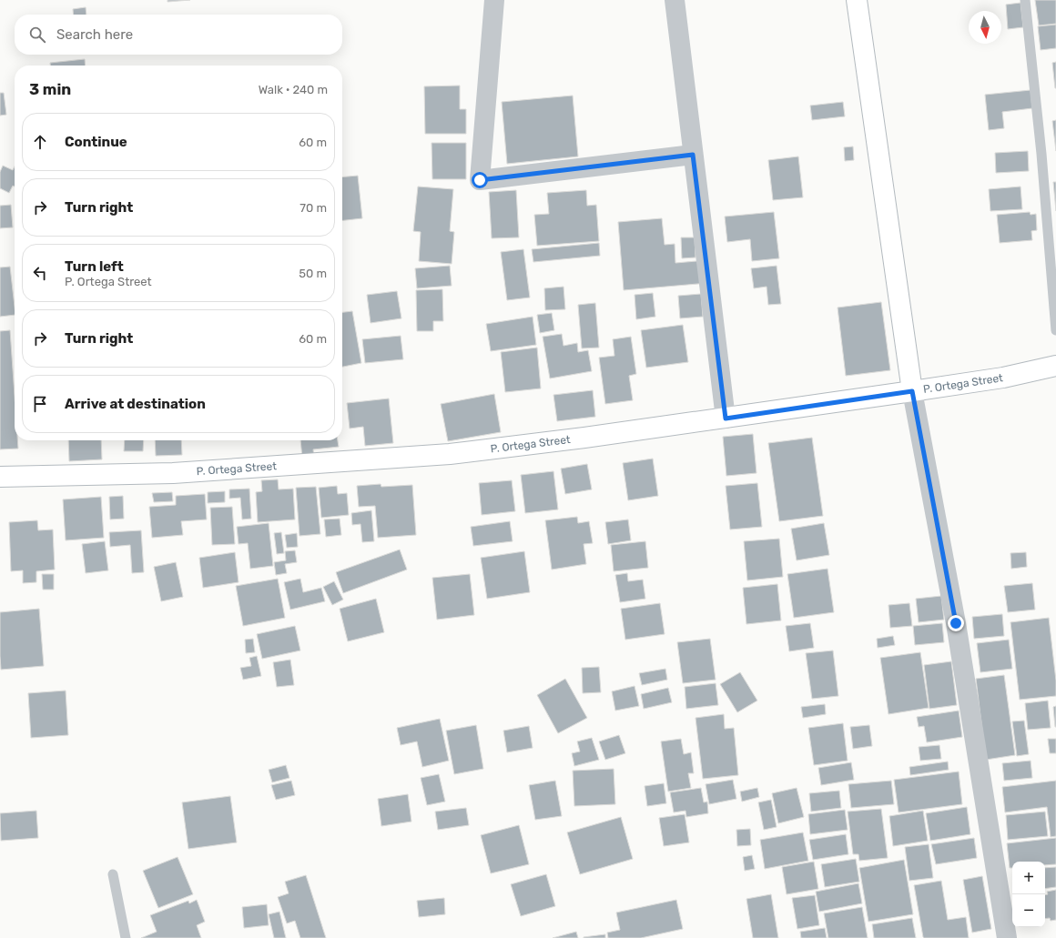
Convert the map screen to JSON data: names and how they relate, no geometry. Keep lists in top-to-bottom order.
{
  "streets": {
    "street": ["P. Ortega Street"]
  },
  "north": "bottom",
  "page": {
    "search": "Search here",
    "heading": ["3 min", "Walk · 240 m"],
    "list": [
      ["Continue", "60 m"],
      ["Turn right", "70 m"],
      ["Turn left", "P. Ortega Street", "50 m"],
      ["Turn right", "60 m"],
      "Arrive at destination"
    ],
    "map_buttons": ["+", "−"]
  }
}
